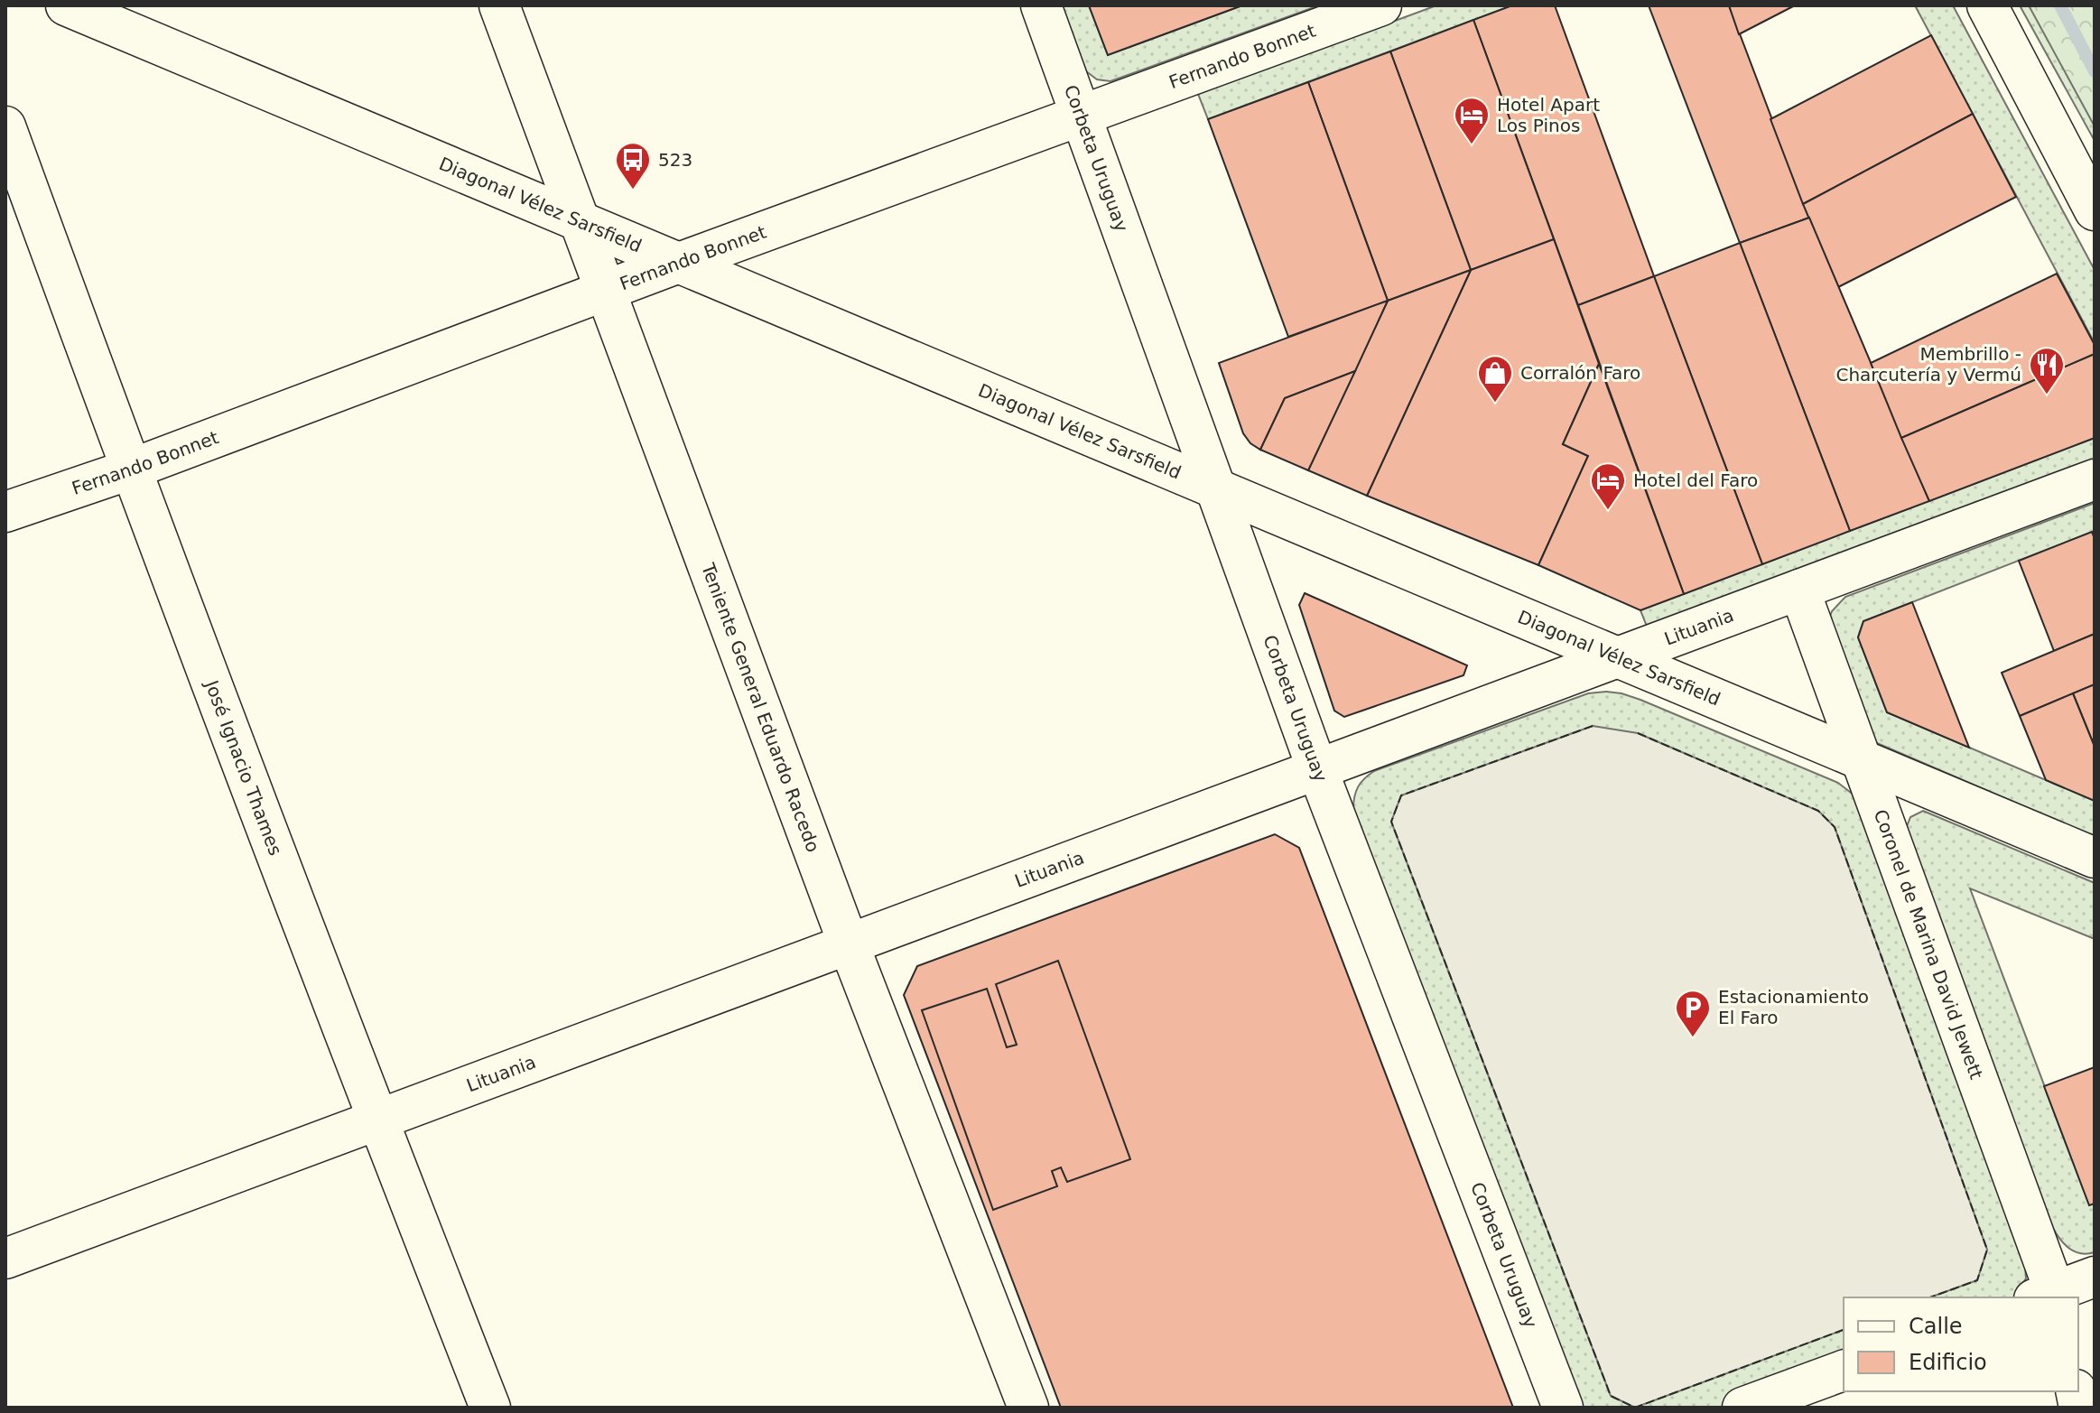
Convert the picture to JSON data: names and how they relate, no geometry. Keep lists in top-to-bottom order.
{
  "streets": {
    "street": [
      "Fernando Bonnet",
      "Corbeta Uruguay",
      "Diagonal Vélez Sarsfield",
      "Lituania",
      "Teniente General Eduardo Racedo",
      "José Ignacio Thames",
      "Coronel de Marina David Jewett"
    ]
  },
  "crossings": [
    ["Fernando Bonnet", "Corbeta Uruguay"],
    ["Fernando Bonnet", "Diagonal Vélez Sarsfield"],
    ["Fernando Bonnet", "Teniente General Eduardo Racedo"],
    ["Fernando Bonnet", "José Ignacio Thames"],
    ["Corbeta Uruguay", "Diagonal Vélez Sarsfield"],
    ["Corbeta Uruguay", "Lituania"],
    ["Diagonal Vélez Sarsfield", "Lituania"],
    ["Diagonal Vélez Sarsfield", "Teniente General Eduardo Racedo"],
    ["Diagonal Vélez Sarsfield", "Coronel de Marina David Jewett"],
    ["Lituania", "Teniente General Eduardo Racedo"],
    ["Lituania", "José Ignacio Thames"],
    ["Lituania", "Coronel de Marina David Jewett"]
  ],
  "places": {
    "hotel": ["Hotel Apart Los Pinos", "Hotel del Faro"],
    "bus stop": ["523"],
    "restaurant": ["Membrillo - Charcutería y Vermú"],
    "shop": ["Corralón Faro"],
    "parking": ["Estacionamiento El Faro"]
  },
  "legend": ["Calle", "Edificio"]
}
